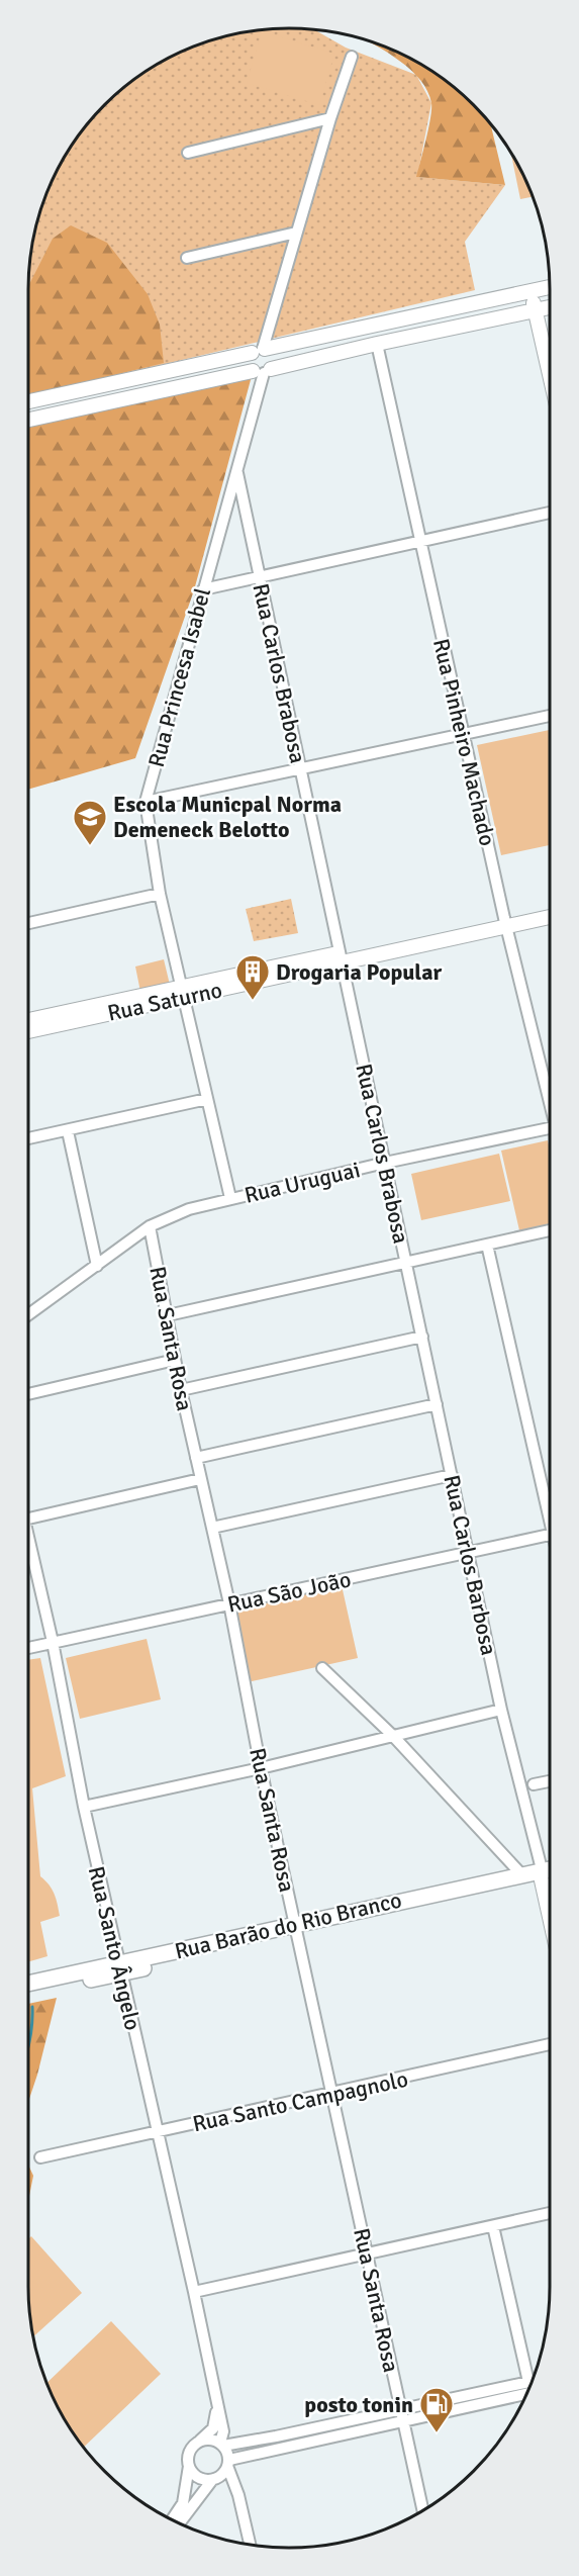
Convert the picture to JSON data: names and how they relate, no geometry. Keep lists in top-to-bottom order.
{
  "streets": {
    "main road": ["Rua Barão do Rio Branco"],
    "street": [
      "Rua Carlos Brabosa",
      "Rua Princesa Isabel",
      "Rua Pinheiro Machado",
      "Rua Saturno",
      "Rua Uruguai",
      "Rua Santa Rosa",
      "Rua Carlos Barbosa",
      "Rua São João",
      "Rua Santo Ângelo",
      "Rua Santo Campagnolo"
    ]
  },
  "crossings": [
    ["Rua Carlos Brabosa", "Rua Princesa Isabel"],
    ["Rua Carlos Brabosa", "Rua Saturno"],
    ["Rua Carlos Brabosa", "Rua Uruguai"],
    ["Rua Carlos Brabosa", "Rua Carlos Barbosa"],
    ["Rua Princesa Isabel", "Rua Saturno"],
    ["Rua Princesa Isabel", "Rua Uruguai"],
    ["Rua Pinheiro Machado", "Rua Saturno"],
    ["Rua Uruguai", "Rua Santa Rosa"],
    ["Rua Santa Rosa", "Rua São João"],
    ["Rua Santa Rosa", "Rua Barão do Rio Branco"],
    ["Rua Santa Rosa", "Rua Santo Campagnolo"],
    ["Rua Carlos Barbosa", "Rua São João"],
    ["Rua Carlos Barbosa", "Rua Barão do Rio Branco"],
    ["Rua São João", "Rua Santo Ângelo"],
    ["Rua Barão do Rio Branco", "Rua Santo Ângelo"],
    ["Rua Santo Ângelo", "Rua Santo Campagnolo"]
  ],
  "places": {
    "school or university": ["Escola Municpal Norma Demeneck Belotto"],
    "building": ["Drogaria Popular"],
    "fuel station": ["posto tonin"]
  }
}
